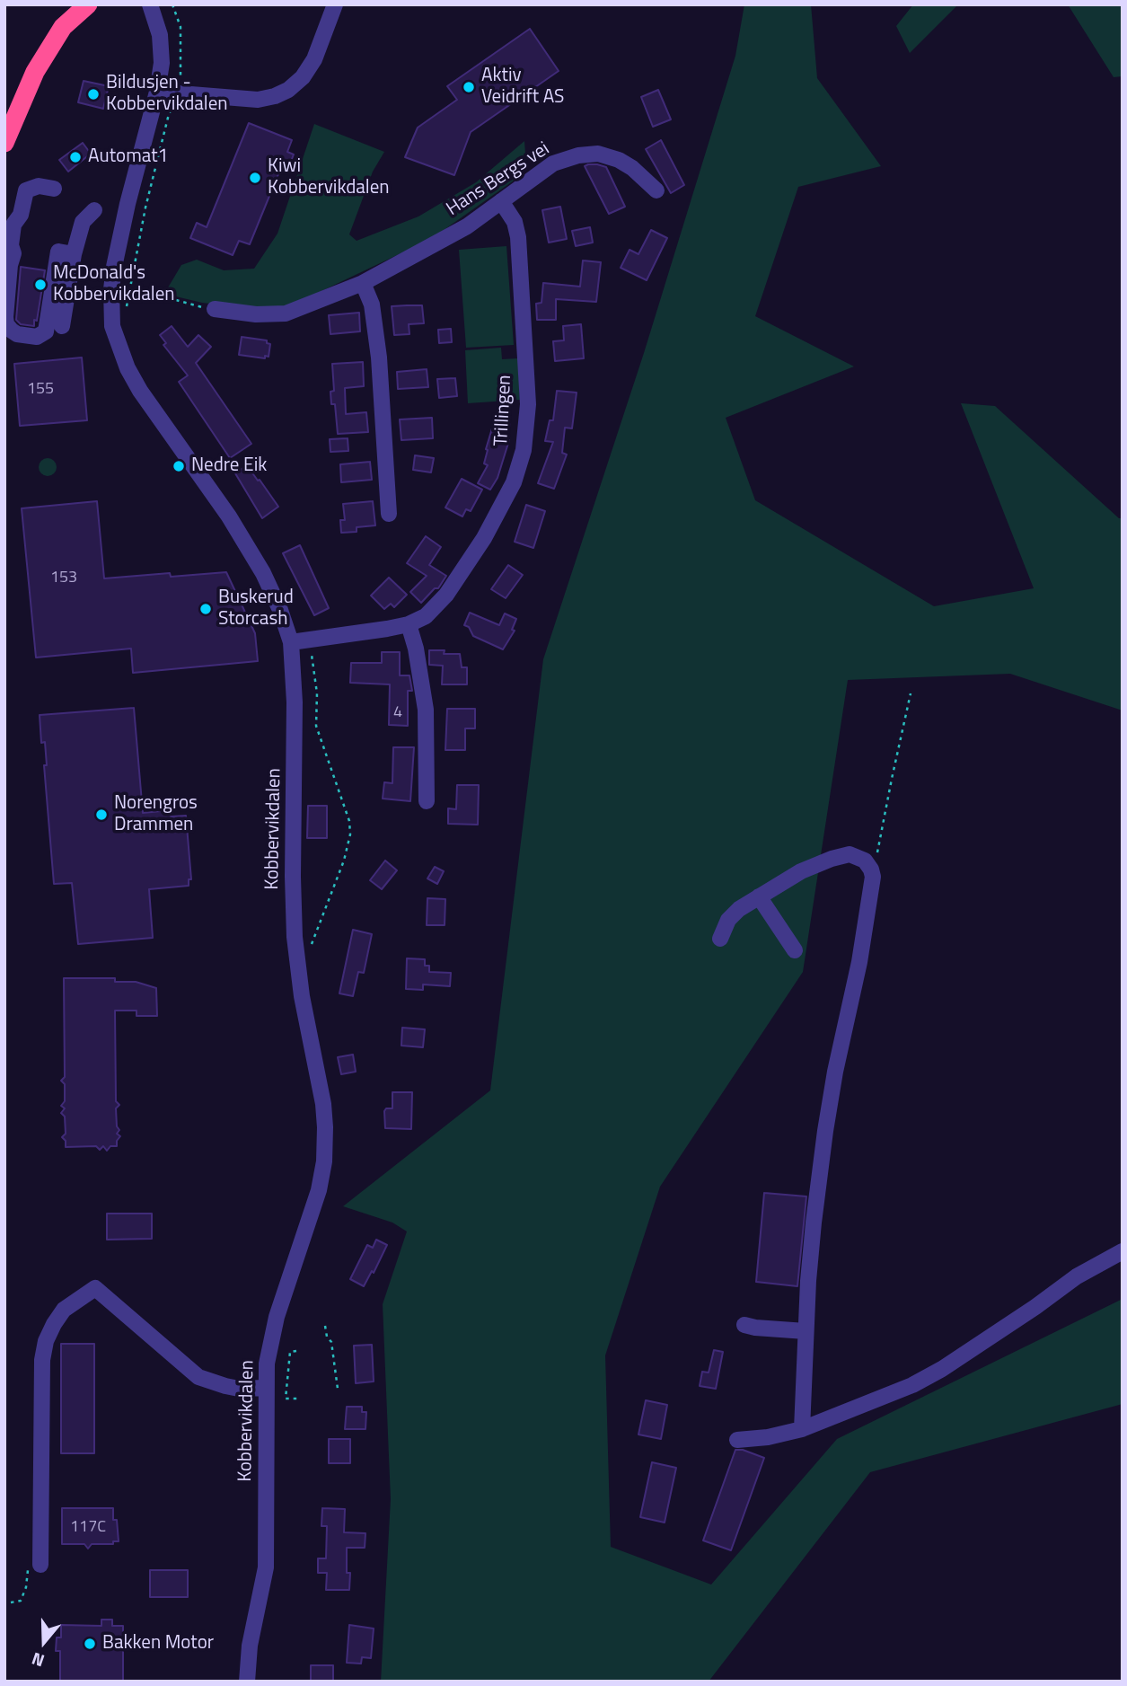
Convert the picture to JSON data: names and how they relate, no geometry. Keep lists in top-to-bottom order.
{
  "streets": {
    "street": ["Hans Bergs vei", "Trillingen", "Kobbervikdalen"]
  },
  "crossings": [
    ["Hans Bergs vei", "Trillingen"],
    ["Trillingen", "Kobbervikdalen"]
  ],
  "places": [
    "Aktiv Veidrift AS",
    "Bildusjen - Kobbervikdalen",
    "Automat1",
    "Kiwi Kobbervikdalen",
    "McDonald's Kobbervikdalen",
    "Nedre Eik",
    "Buskerud Storcash",
    "Norengros Drammen",
    "Bakken Motor"
  ],
  "house_numbers": [
    "155",
    "153",
    "4",
    "117C"
  ],
  "north": "bottom"
}
